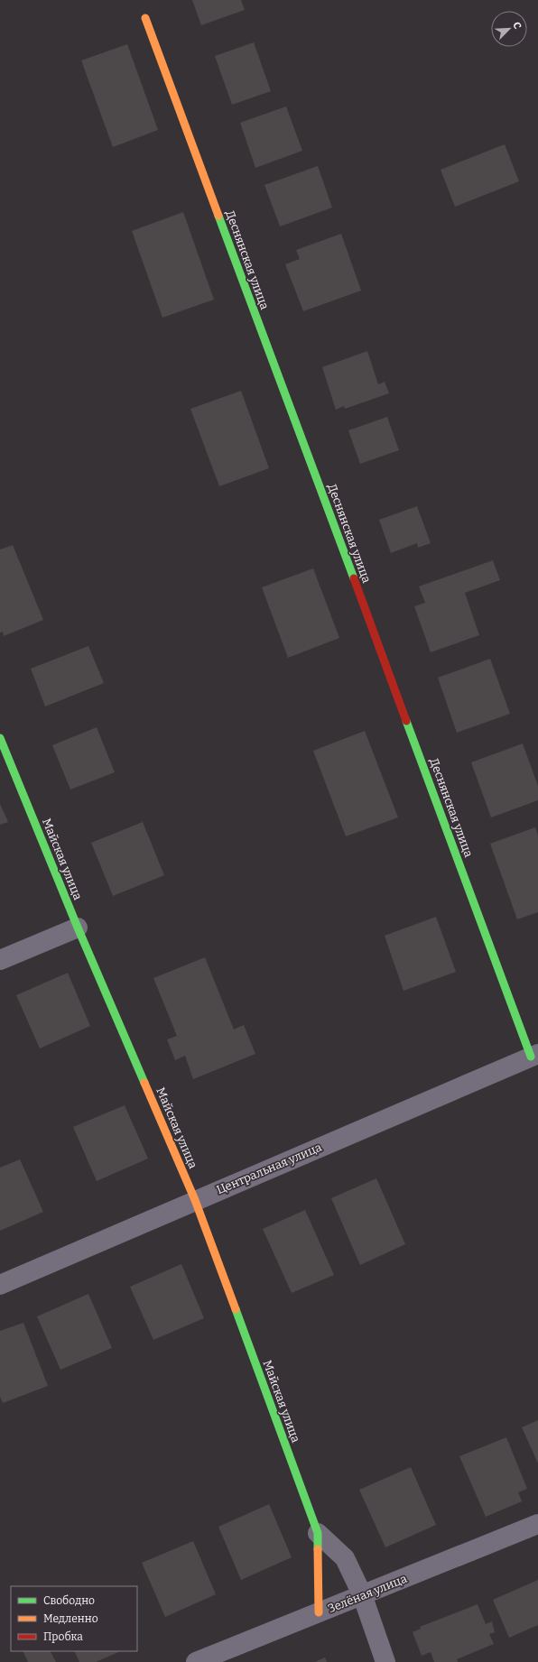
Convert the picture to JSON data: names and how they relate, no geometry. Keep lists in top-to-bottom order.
{
  "streets": {
    "street": [
      "Деснянская улица",
      "Майская улица",
      "Центральная улица",
      "Зелёная улица"
    ]
  },
  "crossings": [
    ["Деснянская улица", "Центральная улица"],
    ["Майская улица", "Центральная улица"],
    ["Майская улица", "Зелёная улица"]
  ],
  "legend": ["Свободно", "Медленно", "Пробка"],
  "north": "top right"
}
